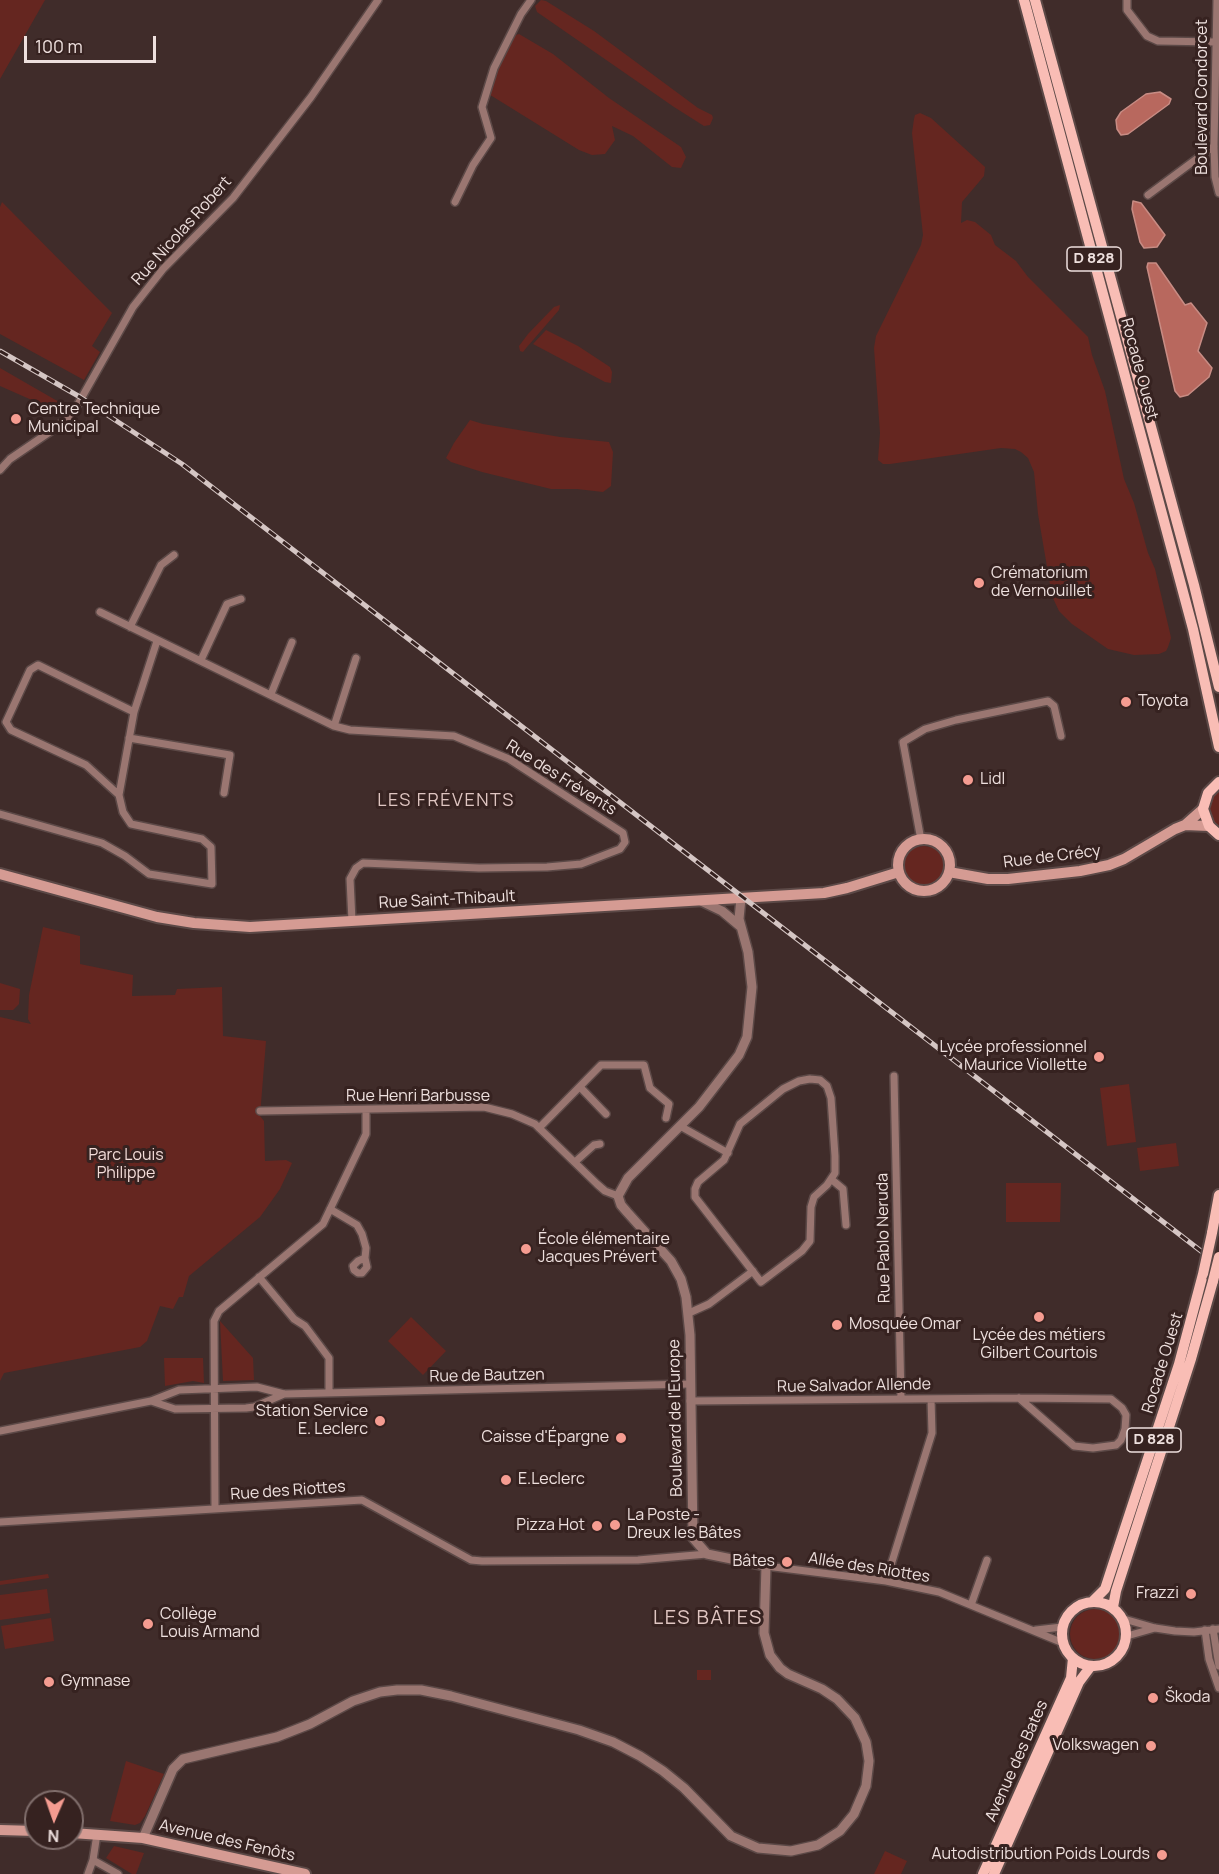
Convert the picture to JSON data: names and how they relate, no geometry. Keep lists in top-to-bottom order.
{
  "streets": {
    "main road": [
      "D 828",
      "Rocade Ouest",
      "Rue de Crécy",
      "Rue Saint-Thibault",
      "Avenue des Bates",
      "Avenue des Fenôts"
    ],
    "street": [
      "Boulevard Condorcet",
      "Rue Nicolas Robert",
      "Rue des Frévents",
      "Rue Henri Barbusse",
      "Rue Pablo Neruda",
      "Rue de Bautzen",
      "Rue Salvador Allende",
      "Boulevard de l'Europe",
      "Rue des Riottes",
      "Allée des Riottes"
    ]
  },
  "crossings": [
    ["Rocade Ouest", "Allée des Riottes"],
    ["Rocade Ouest", "Avenue des Bates"],
    ["Rue des Frévents", "Rue Saint-Thibault"],
    ["Rue de Crécy", "Rue Saint-Thibault"],
    ["Rue Henri Barbusse", "Boulevard de l'Europe"],
    ["Rue Pablo Neruda", "Rue Salvador Allende"],
    ["Rue de Bautzen", "Boulevard de l'Europe"],
    ["Rue Salvador Allende", "Boulevard de l'Europe"],
    ["Boulevard de l'Europe", "Rue des Riottes"],
    ["Allée des Riottes", "Avenue des Bates"]
  ],
  "districts": ["LES FRÉVENTS", "LES BÂTES"],
  "parks": ["Parc Louis Philippe"],
  "places": [
    "Centre Technique Municipal",
    "Crématorium de Vernouillet",
    "Toyota",
    "Lidl",
    "Lycée professionnel Maurice Viollette",
    "École élémentaire Jacques Prévert",
    "Lycée des métiers Gilbert Courtois",
    "Mosquée Omar",
    "Station Service E. Leclerc",
    "Caisse d'Épargne",
    "E.Leclerc",
    "La Poste - Dreux les Bâtes",
    "Pizza Hot",
    "Bâtes",
    "Frazzi",
    "Collège Louis Armand",
    "Gymnase",
    "Škoda",
    "Volkswagen",
    "Autodistribution Poids Lourds"
  ],
  "scale_bar": "100 m",
  "north": "bottom"
}
